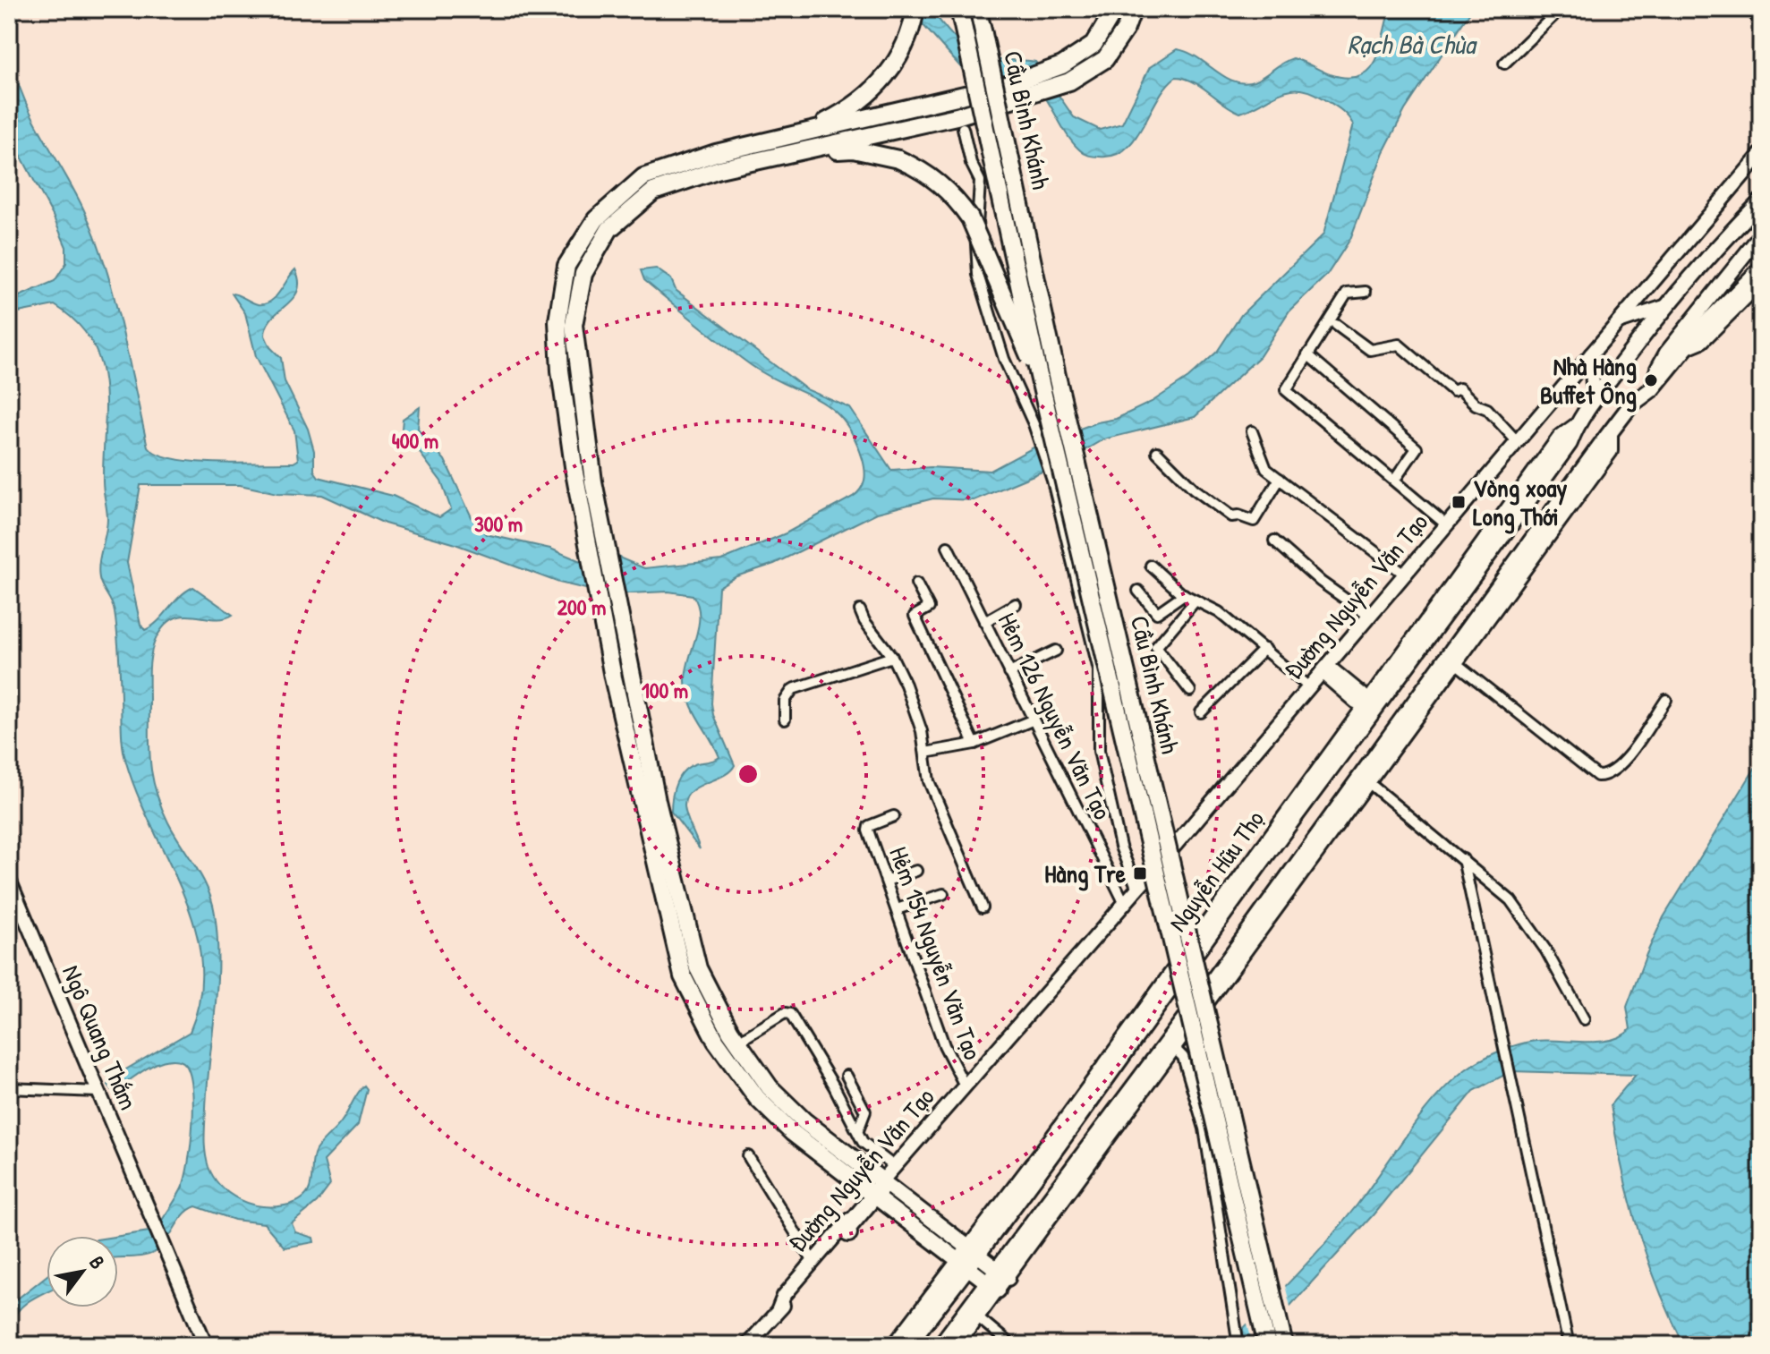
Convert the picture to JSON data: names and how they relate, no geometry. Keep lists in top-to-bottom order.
{
  "streets": {
    "highway": ["Cầu Bình Khánh"],
    "main road": ["Đường Nguyễn Văn Tạo", "Nguyễn Hữu Thọ", "Ngô Quang Thắm"],
    "street": ["Hẻm 126 Nguyễn Văn Tạo", "Hẻm 154 Nguyễn Văn Tạo"]
  },
  "crossings": [
    ["Đường Nguyễn Văn Tạo", "Hẻm 126 Nguyễn Văn Tạo"],
    ["Đường Nguyễn Văn Tạo", "Hẻm 154 Nguyễn Văn Tạo"]
  ],
  "water": ["Rạch Bà Chùa"],
  "places": {
    "other": ["Nhà Hàng Buffet Ông"],
    "transit": ["Vòng xoay Long Thới", "Hàng Tre"]
  },
  "north": "top right",
  "rings": [
    "400 m",
    "300 m",
    "200 m",
    "100 m"
  ]
}
